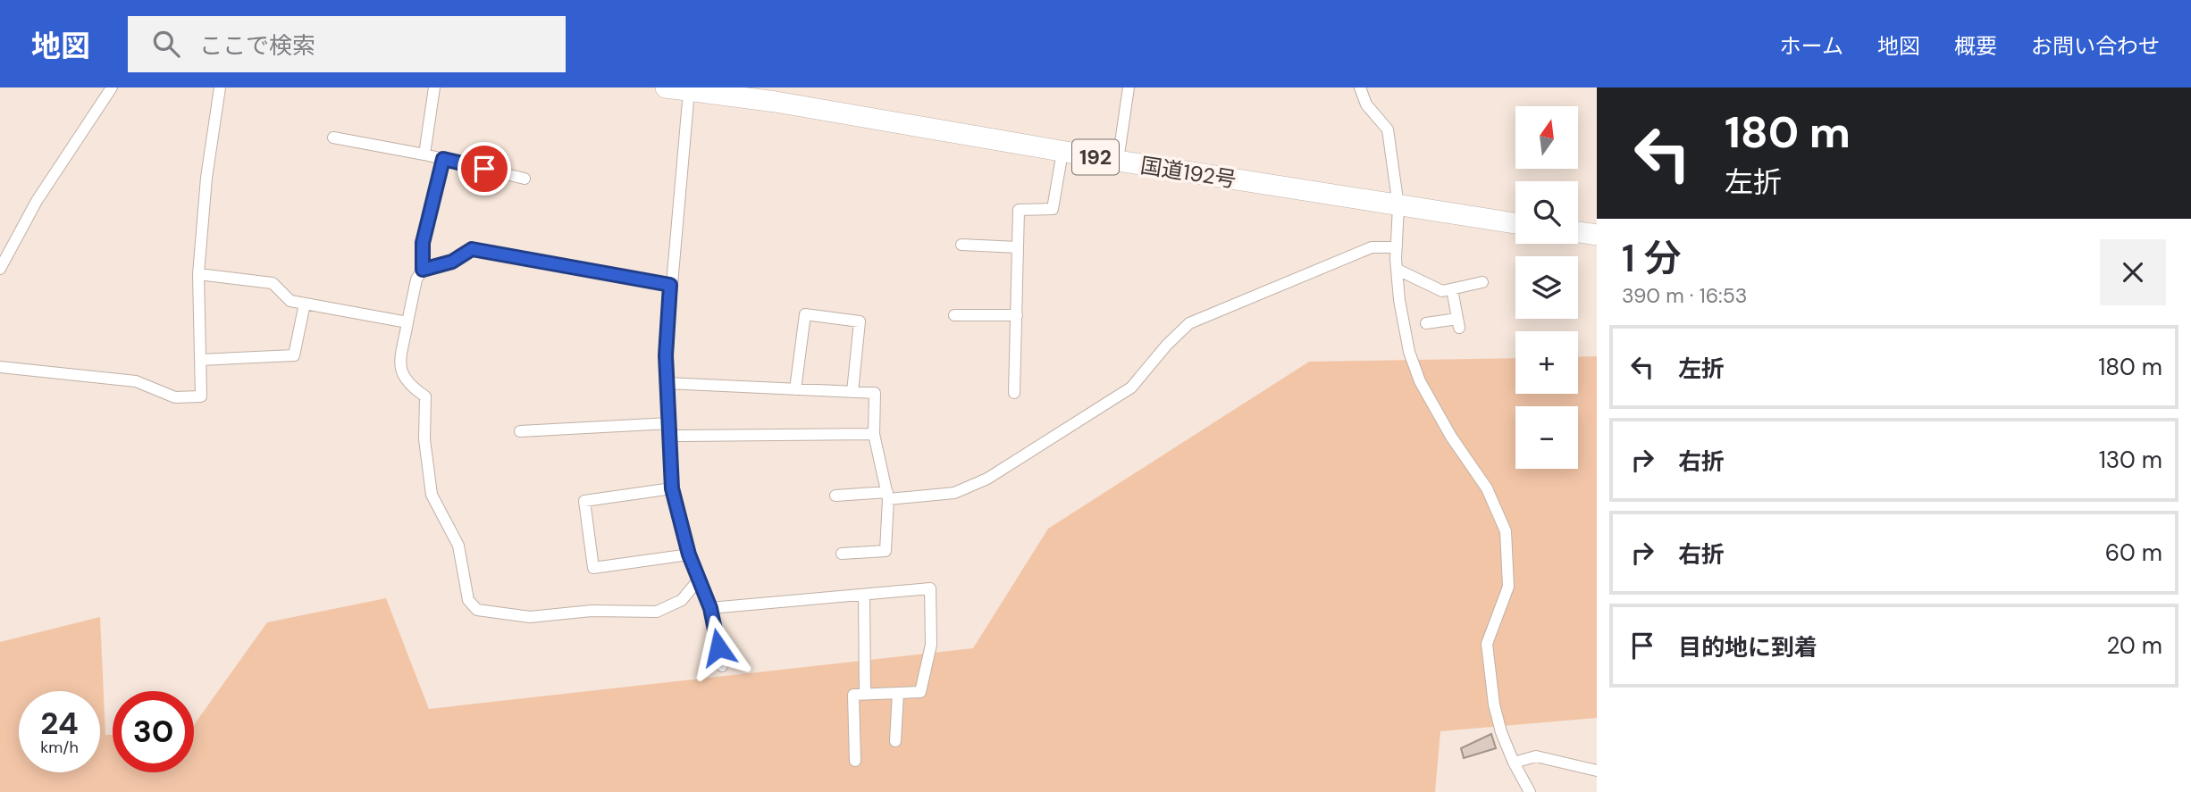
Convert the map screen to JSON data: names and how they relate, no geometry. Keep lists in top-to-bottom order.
{
  "streets": {
    "highway": ["192", "国道192号"]
  },
  "north": "top",
  "page": {
    "header": "地図",
    "search": "ここで検索",
    "nav": [
      "ホーム",
      "地図",
      "概要",
      "お問い合わせ"
    ],
    "turn": ["180 m", "左折"],
    "map_buttons": ["+", "−"],
    "heading": ["1 分", "390 m · 16:53"],
    "list": [
      {
        "name": "左折",
        "value": "180 m"
      },
      {
        "name": "右折",
        "value": "130 m"
      },
      {
        "name": "右折",
        "value": "60 m"
      },
      {
        "name": "目的地に到着",
        "value": "20 m"
      }
    ],
    "speed": "24 km/h",
    "limit": "30"
  }
}
